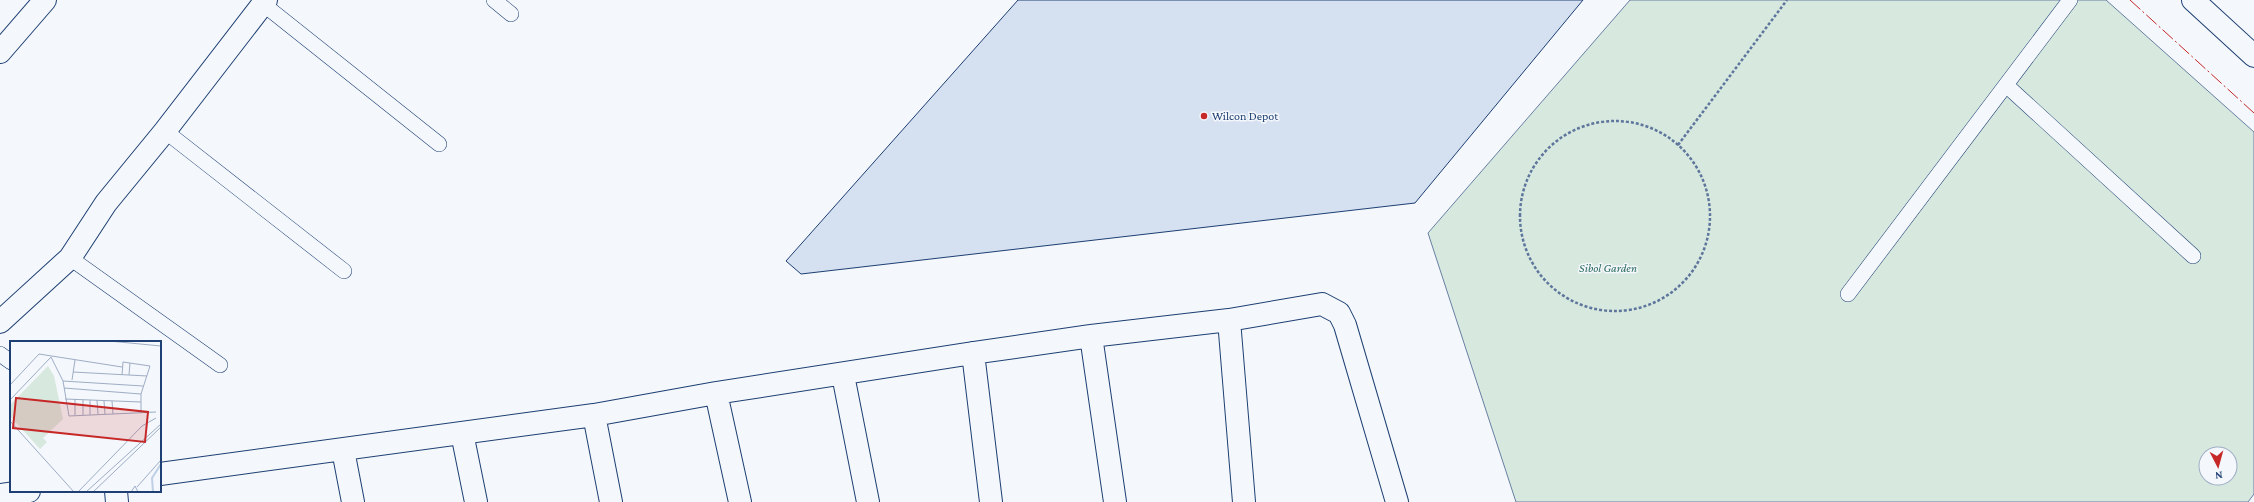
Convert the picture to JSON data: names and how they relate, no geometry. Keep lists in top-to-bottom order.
{
  "parks": ["Sibol Garden"],
  "places": ["Wilcon Depot"],
  "north": "bottom"
}
